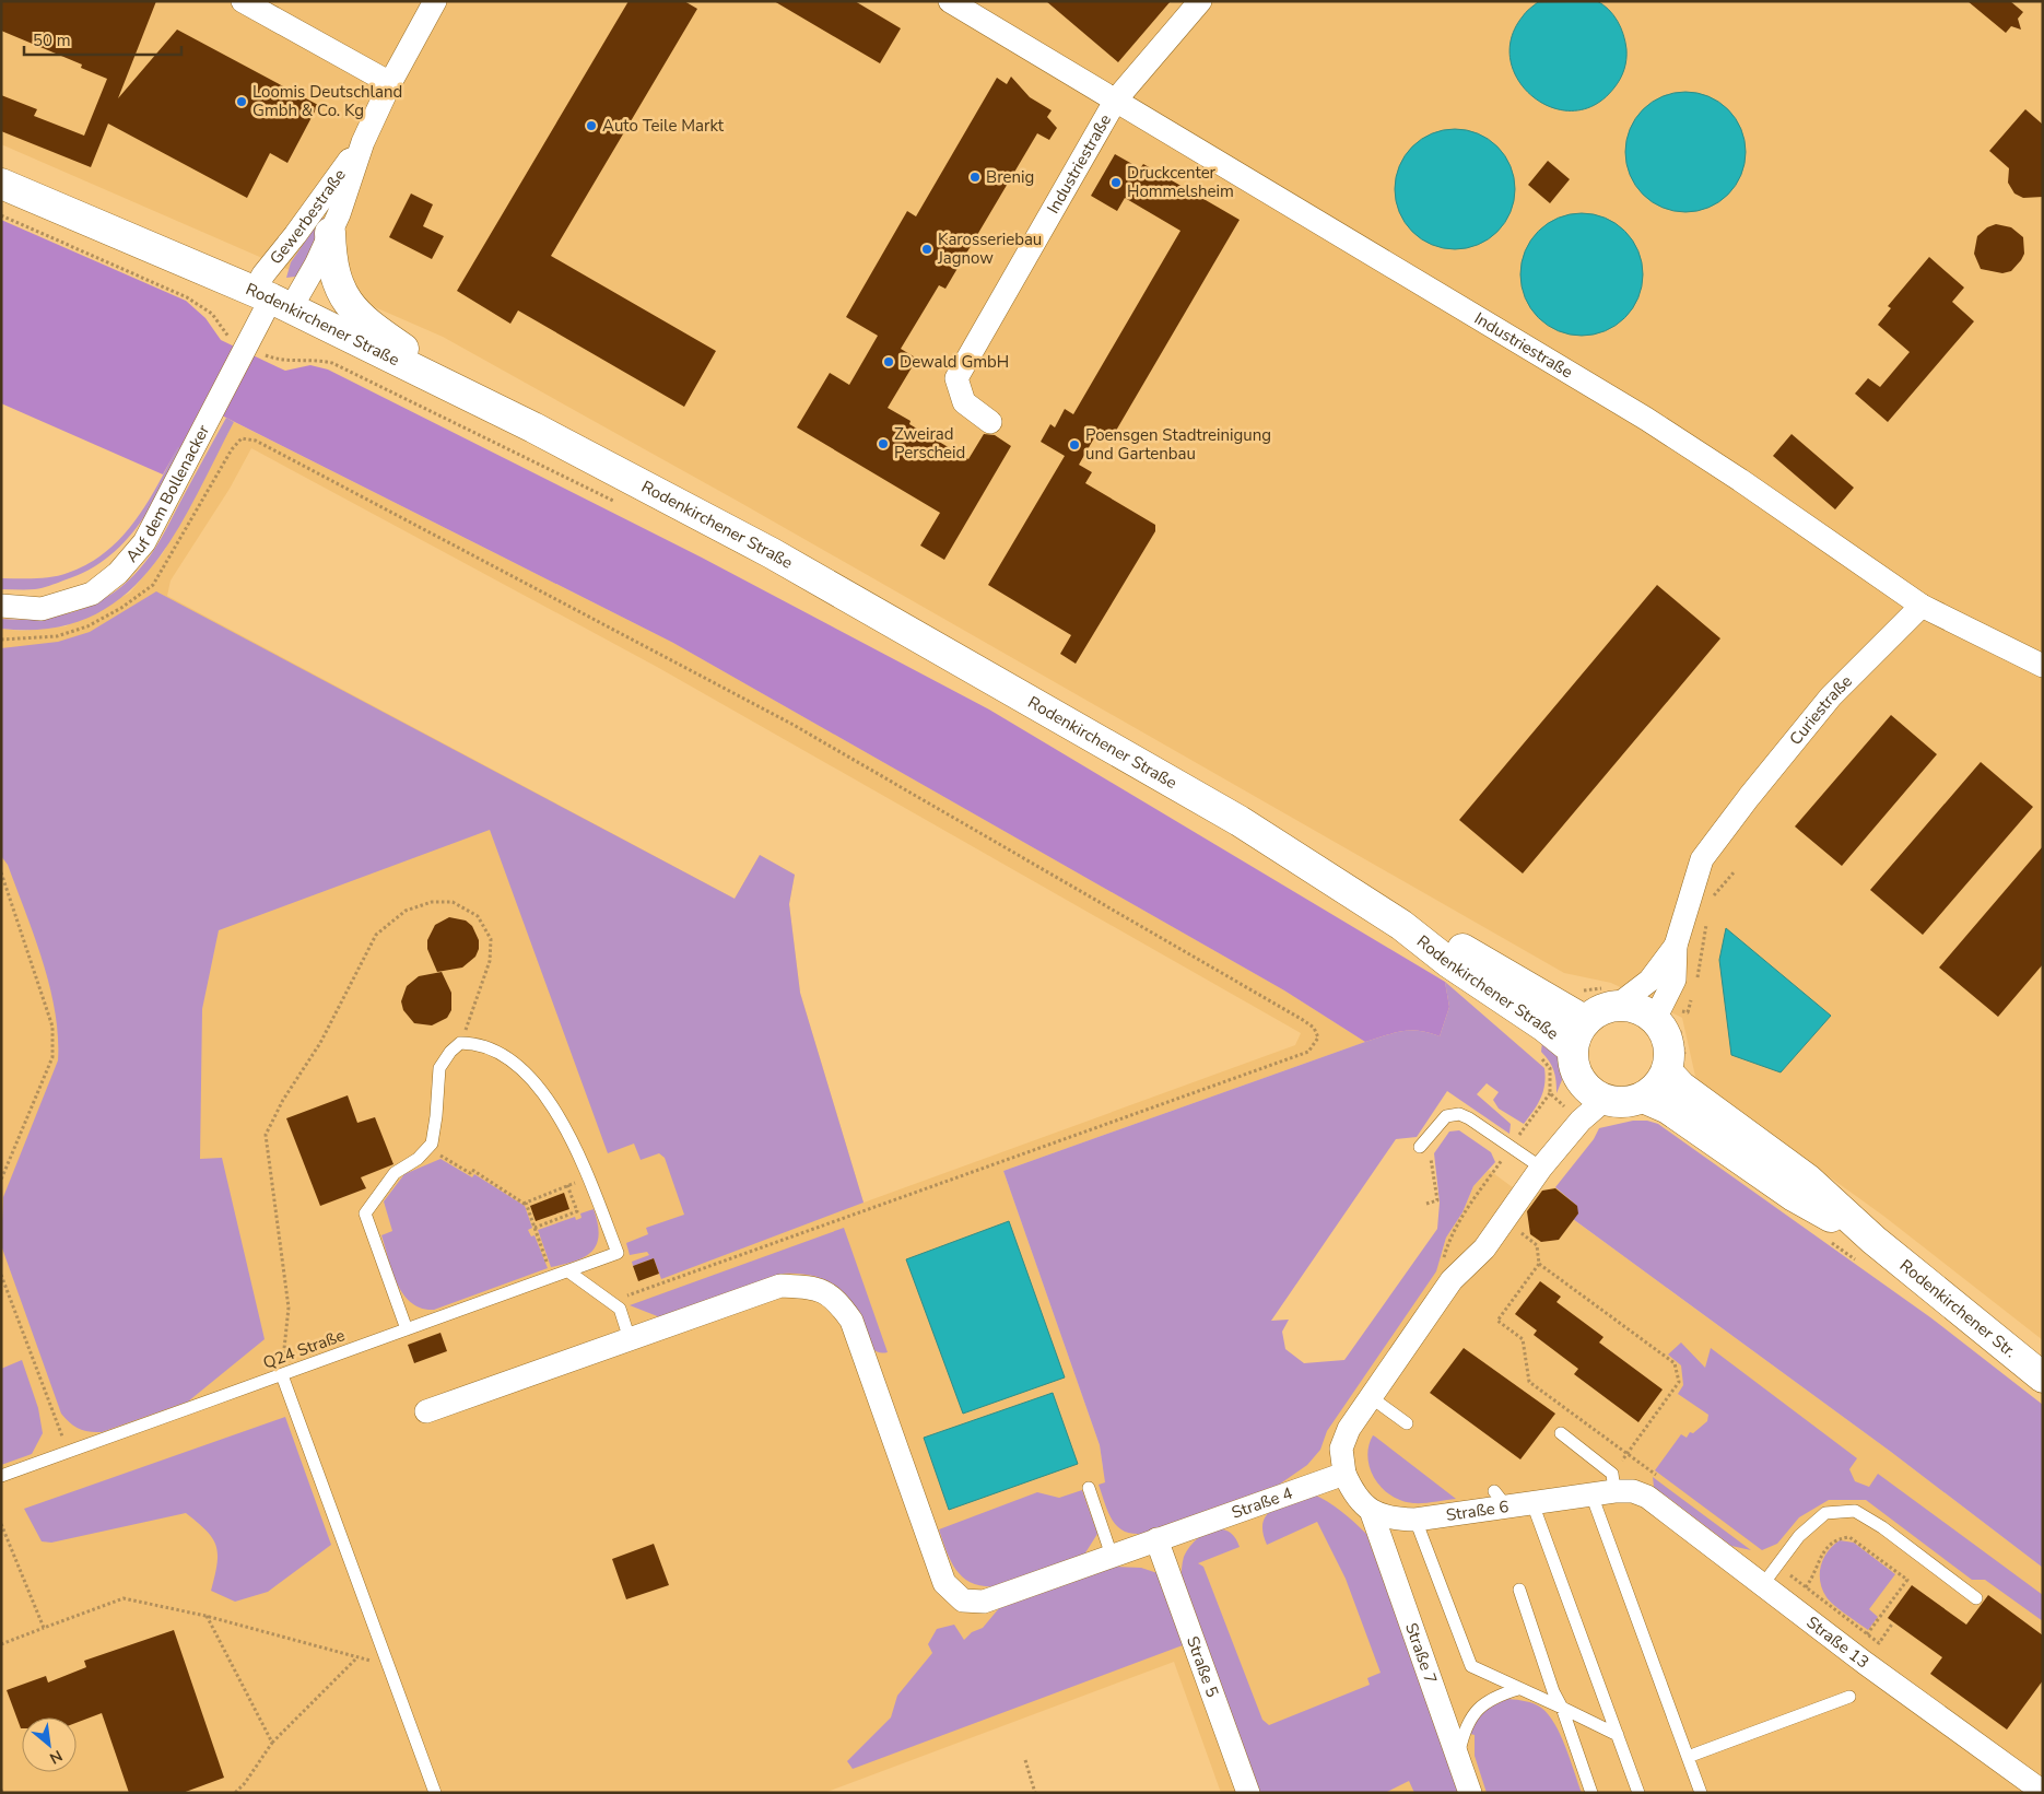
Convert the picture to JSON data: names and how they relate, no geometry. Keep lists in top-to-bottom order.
{
  "streets": {
    "main road": ["Rodenkirchener Straße", "Rodenkirchener Str."],
    "street": [
      "Industriestraße",
      "Gewerbestraße",
      "Auf dem Bollenacker",
      "Curiestraße",
      "Straße 4",
      "Straße 6",
      "Straße 13",
      "Straße 7",
      "Straße 5"
    ],
    "lane": ["Q24 Straße"]
  },
  "crossings": [
    ["Industriestraße", "Curiestraße"],
    ["Gewerbestraße", "Rodenkirchener Straße"],
    ["Gewerbestraße", "Auf dem Bollenacker"],
    ["Rodenkirchener Straße", "Auf dem Bollenacker"],
    ["Straße 4", "Straße 5"],
    ["Straße 6", "Straße 13"],
    ["Straße 6", "Straße 7"]
  ],
  "places": [
    "Loomis Deutschland Gmbh & Co. Kg",
    "Auto Teile Markt",
    "Brenig",
    "Druckcenter Hommelsheim",
    "Karosseriebau Jagnow",
    "Dewald GmbH",
    "Zweirad Perscheid",
    "Poensgen Stadtreinigung und Gartenbau"
  ],
  "scale_bar": "50 m",
  "north": "bottom right"
}
